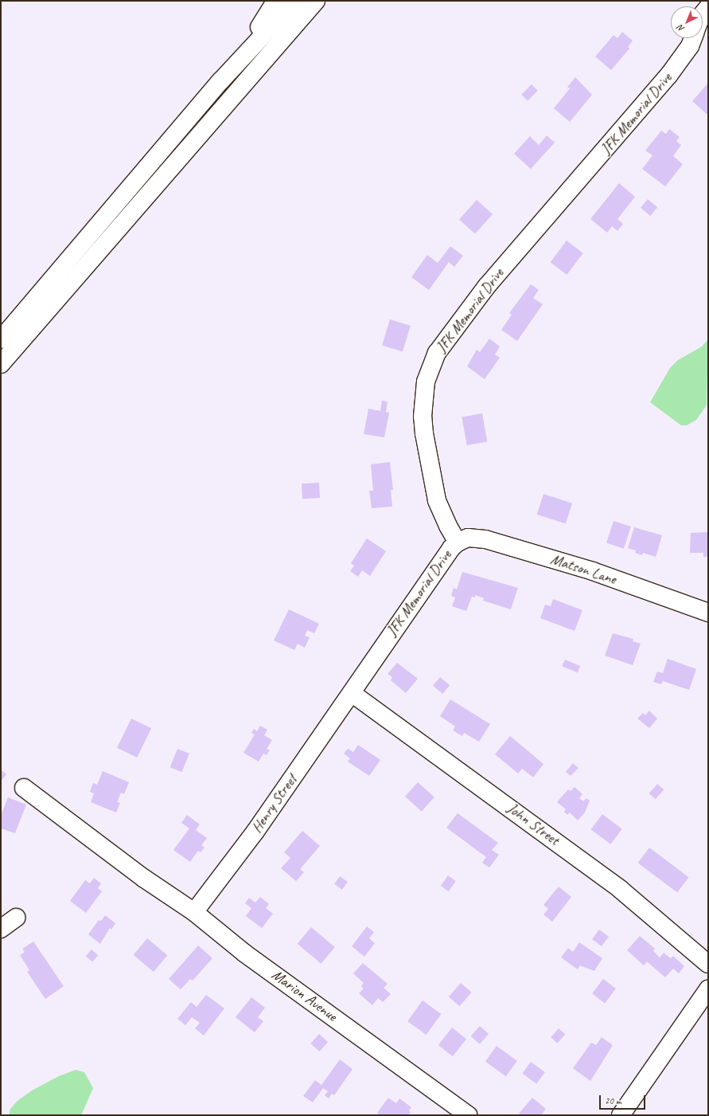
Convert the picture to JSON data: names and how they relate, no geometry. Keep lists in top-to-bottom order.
{
  "streets": {
    "main road": [
      "JFK Memorial Drive",
      "Matson Lane",
      "Henry Street",
      "John Street",
      "Marion Avenue"
    ]
  },
  "crossings": [
    ["JFK Memorial Drive", "Matson Lane"],
    ["JFK Memorial Drive", "Henry Street"],
    ["JFK Memorial Drive", "John Street"],
    ["Henry Street", "John Street"],
    ["Henry Street", "Marion Avenue"]
  ],
  "scale_bar": "20 m",
  "north": "bottom left"
}
